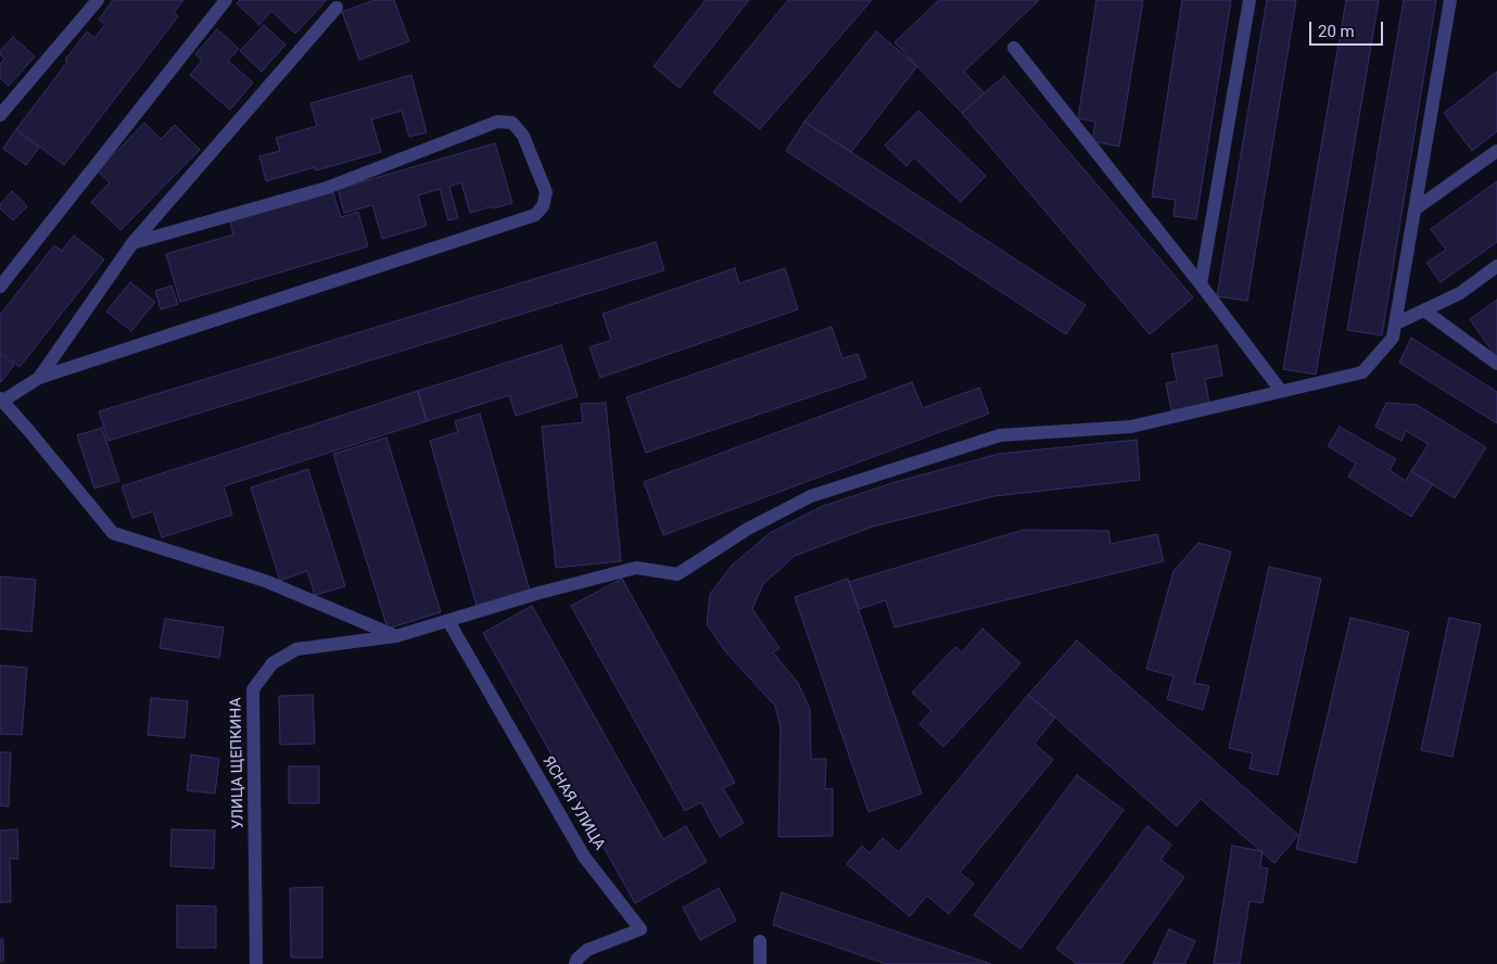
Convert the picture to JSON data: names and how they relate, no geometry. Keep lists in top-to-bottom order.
{
  "streets": {
    "street": ["УЛИЦА ЩЕПКИНА", "ЯСНАЯ УЛИЦА"]
  },
  "crossings": [
    ["УЛИЦА ЩЕПКИНА", "ЯСНАЯ УЛИЦА"]
  ],
  "scale_bar": "20 m"
}
